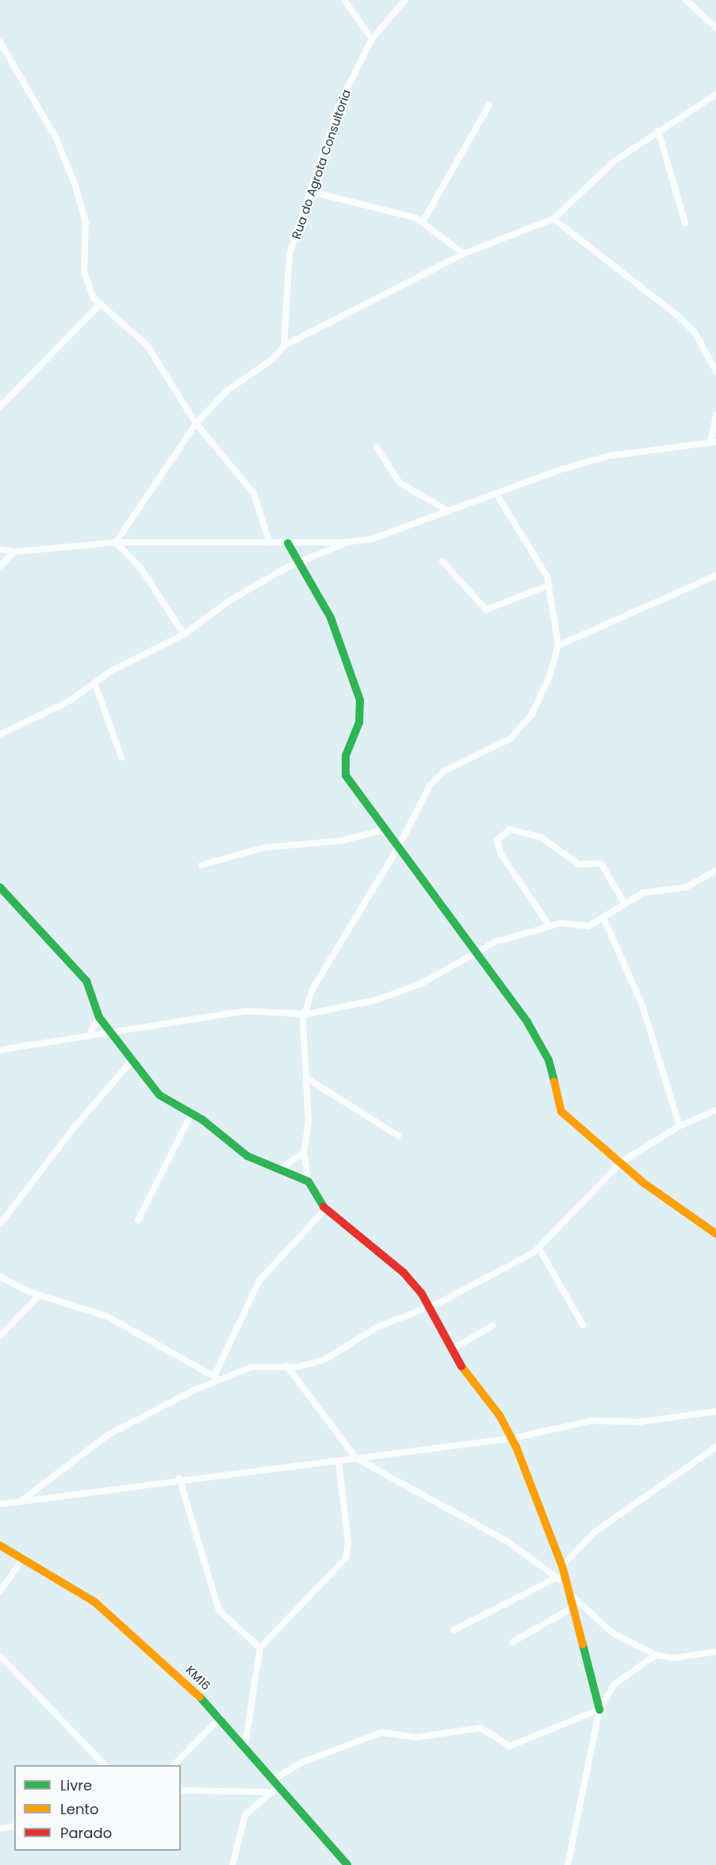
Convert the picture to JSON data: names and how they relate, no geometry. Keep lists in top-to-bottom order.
{
  "streets": {
    "street": ["Rua do Agrota Consultoria", "KM16"]
  },
  "legend": ["Livre", "Lento", "Parado"]
}
